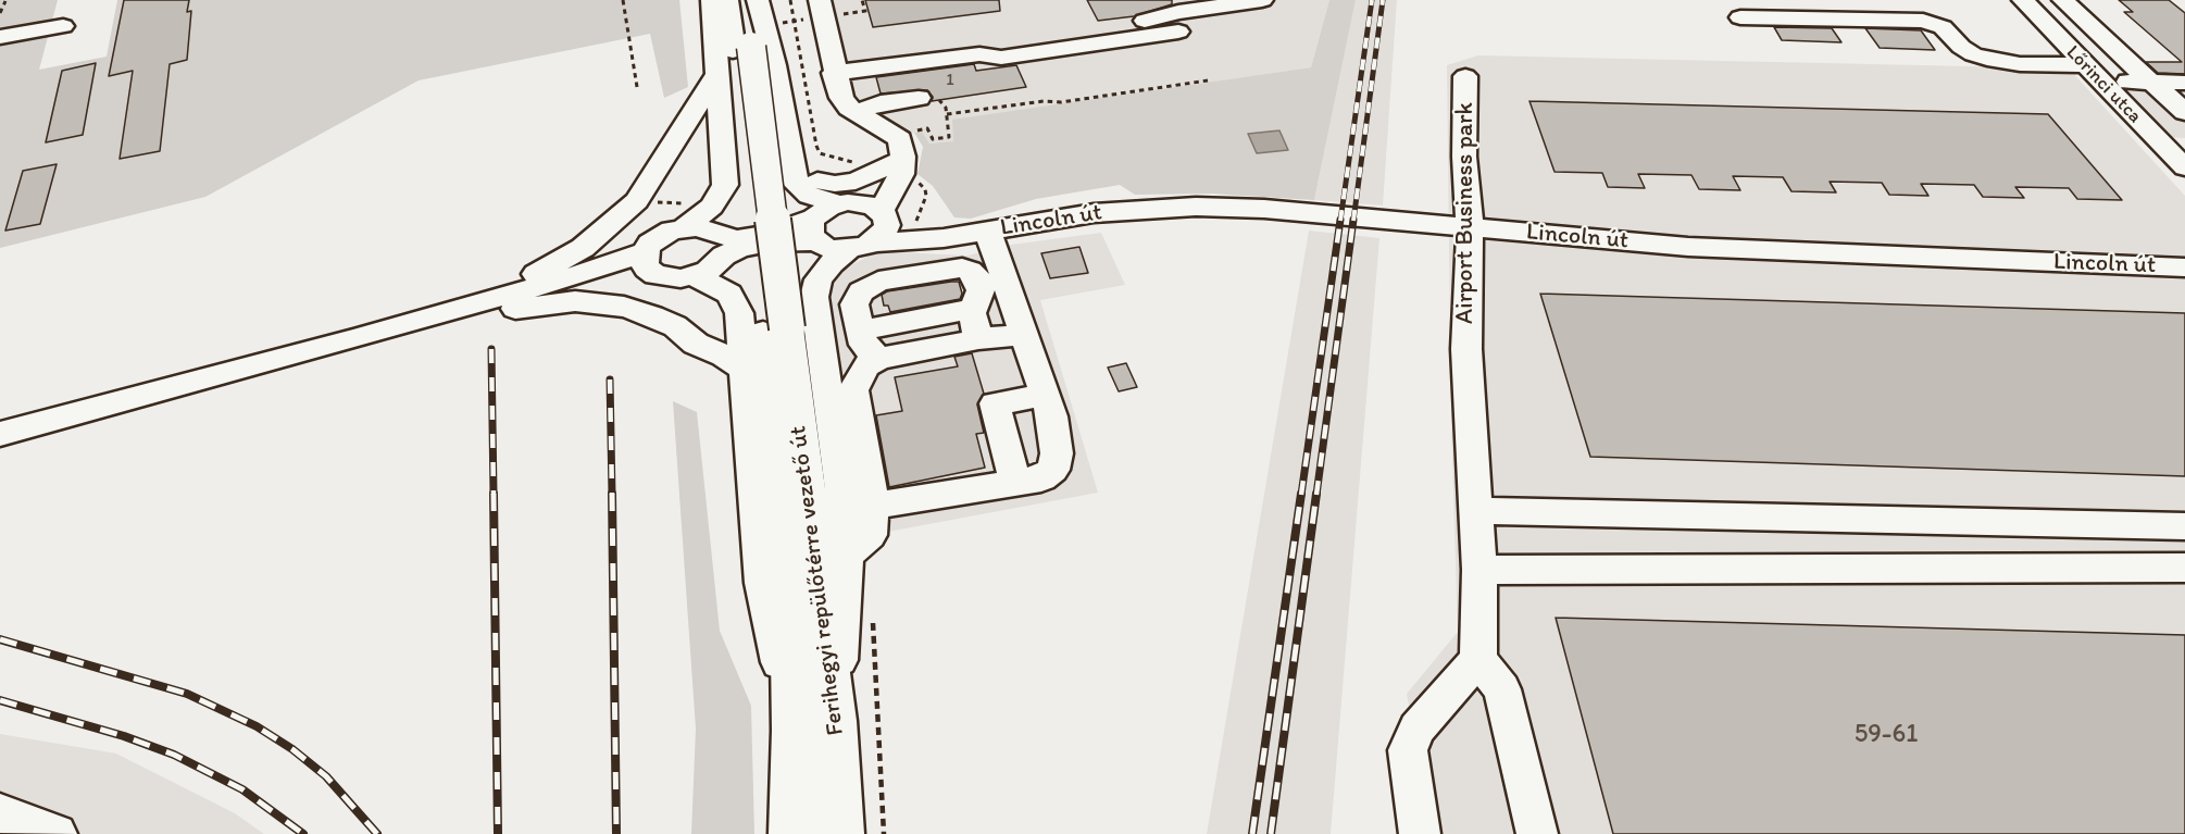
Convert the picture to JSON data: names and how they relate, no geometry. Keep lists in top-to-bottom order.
{
  "streets": {
    "main road": ["Ferihegyi repülőtérre vezető út"],
    "street": ["Lőrinci utca", "Airport Business park", "Lincoln út"]
  },
  "crossings": [
    ["Airport Business park", "Lincoln út"]
  ],
  "house_numbers": ["1", "59-61"]
}
